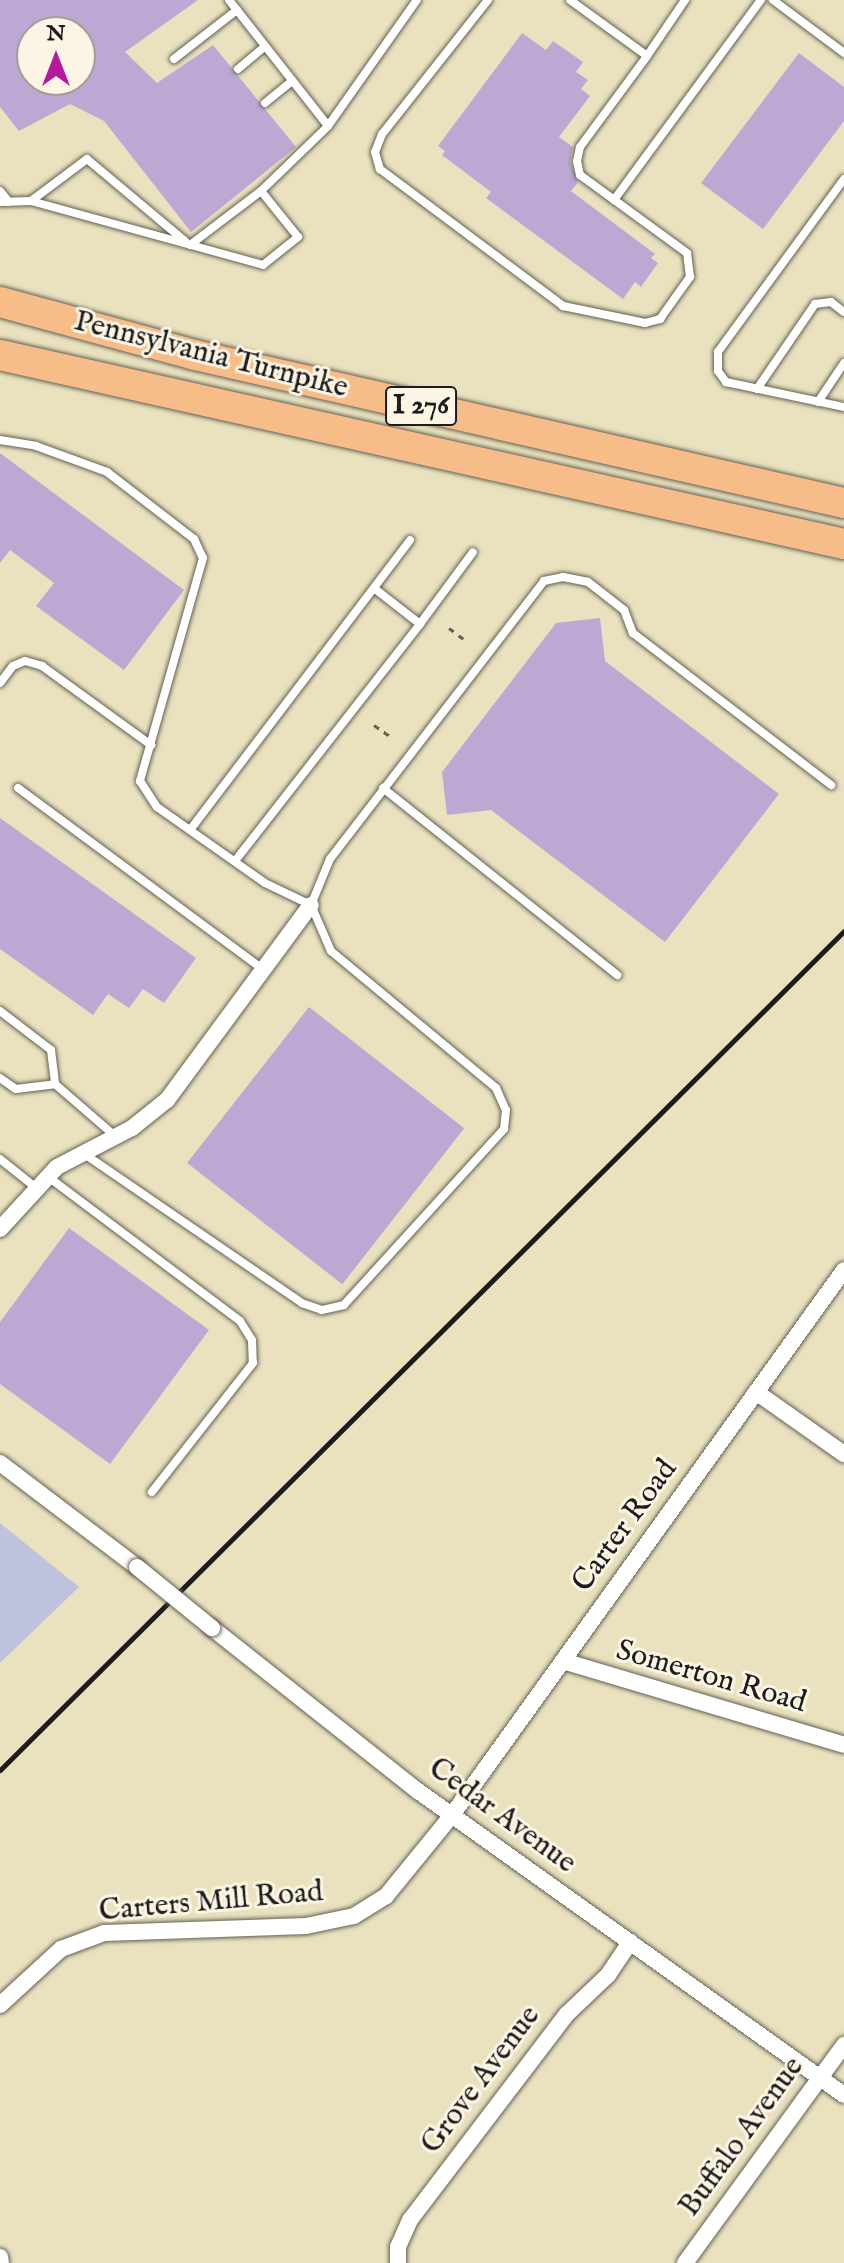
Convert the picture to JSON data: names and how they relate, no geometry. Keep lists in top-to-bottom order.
{
  "streets": {
    "highway": ["Pennsylvania Turnpike", "I 276"],
    "street": [
      "Carter Road",
      "Somerton Road",
      "Cedar Avenue",
      "Carters Mill Road",
      "Grove Avenue",
      "Buffalo Avenue"
    ]
  },
  "crossings": [
    ["Carter Road", "Somerton Road"],
    ["Carter Road", "Cedar Avenue"],
    ["Carter Road", "Carters Mill Road"],
    ["Cedar Avenue", "Carters Mill Road"],
    ["Cedar Avenue", "Grove Avenue"],
    ["Cedar Avenue", "Buffalo Avenue"]
  ],
  "north": "top"
}
